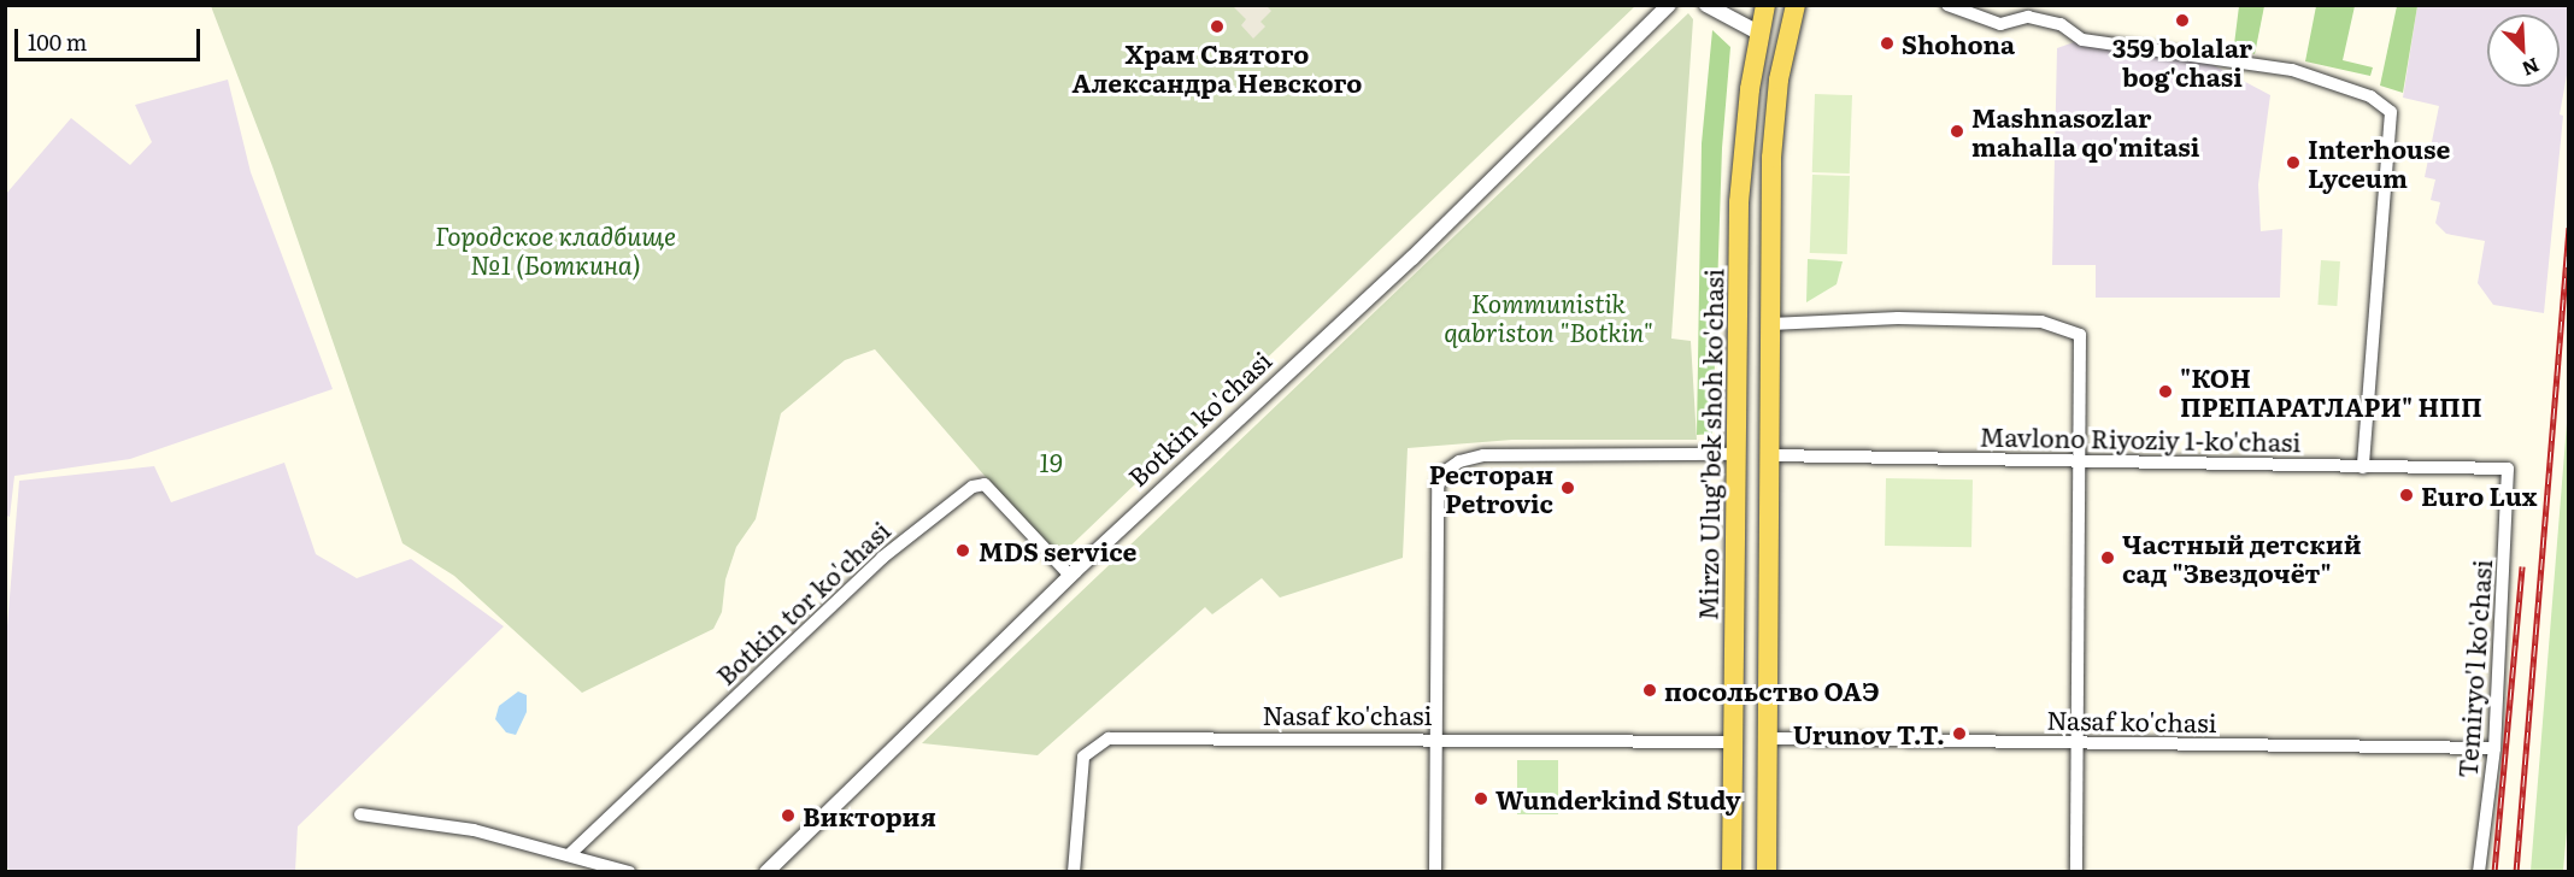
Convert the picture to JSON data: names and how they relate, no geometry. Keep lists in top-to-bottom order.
{
  "streets": {
    "main road": ["Mirzo Ulug'bek shoh ko'chasi"],
    "street": [
      "Botkin ko'chasi",
      "Mavlono Riyoziy 1-ko'chasi",
      "Botkin tor ko'chasi",
      "Temiryo'l ko'chasi",
      "Nasaf ko'chasi"
    ]
  },
  "crossings": [
    ["Botkin ko'chasi", "Botkin tor ko'chasi"],
    ["Mavlono Riyoziy 1-ko'chasi", "Temiryo'l ko'chasi"],
    ["Mirzo Ulug'bek shoh ko'chasi", "Nasaf ko'chasi"],
    ["Temiryo'l ko'chasi", "Nasaf ko'chasi"]
  ],
  "parks": ["Городское кладбище №1 (Боткина)", "Kommunistik qabriston \"Botkin\"", "19"],
  "places": [
    "359 bolalar bog'chasi",
    "Храм Святого Александра Невского",
    "Shohona",
    "Mashnasozlar mahalla qo'mitasi",
    "Interhouse Lyceum",
    "\"КОН ПРЕПАРАТЛАРИ\" НПП",
    "Ресторан Petrovic",
    "Euro Lux",
    "MDS service",
    "Частный детский сад \"Звездочёт\"",
    "посольство ОАЭ",
    "Urunov T.T.",
    "Wunderkind Study",
    "Виктория"
  ],
  "scale_bar": "100 m",
  "north": "bottom right"
}
